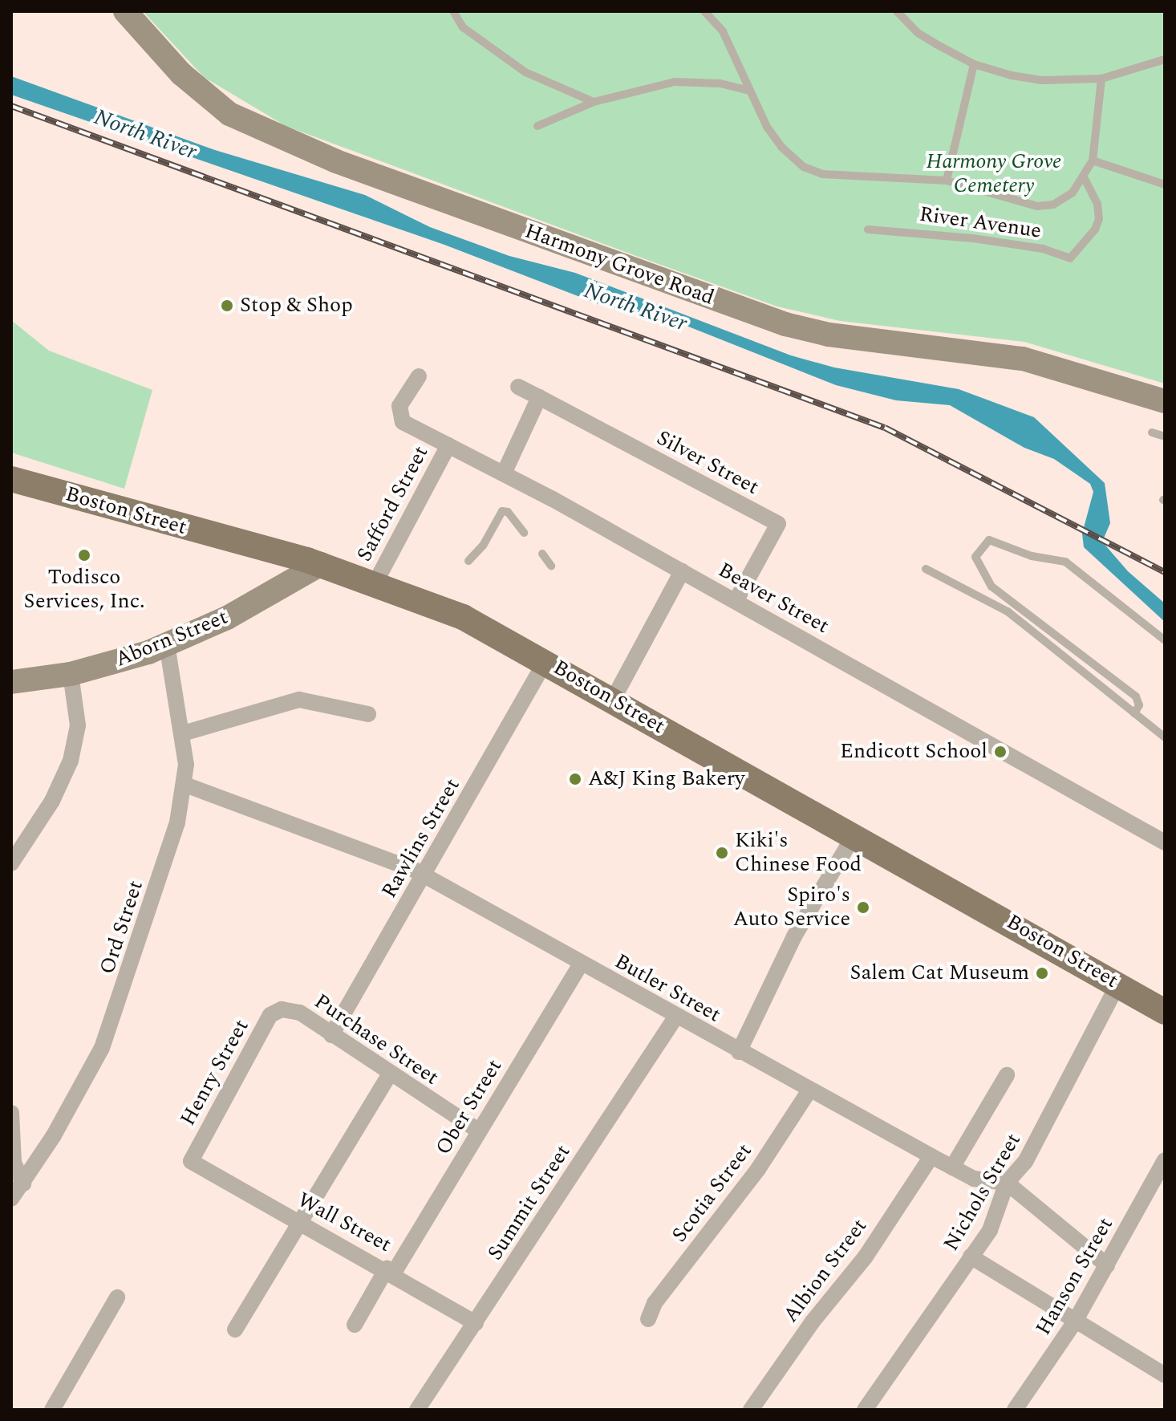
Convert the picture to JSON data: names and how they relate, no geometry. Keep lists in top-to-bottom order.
{
  "streets": {
    "main road": ["Boston Street"],
    "street": [
      "Harmony Grove Road",
      "Silver Street",
      "Safford Street",
      "Beaver Street",
      "Aborn Street",
      "Rawlins Street",
      "Ord Street",
      "Butler Street",
      "Purchase Street",
      "Henry Street",
      "Ober Street",
      "Nichols Street",
      "Scotia Street",
      "Summit Street",
      "Wall Street",
      "Albion Street",
      "Hanson Street"
    ],
    "lane": ["River Avenue"]
  },
  "crossings": [
    ["Silver Street", "Beaver Street"],
    ["Safford Street", "Boston Street"],
    ["Safford Street", "Beaver Street"],
    ["Boston Street", "Aborn Street"],
    ["Boston Street", "Rawlins Street"],
    ["Boston Street", "Nichols Street"],
    ["Aborn Street", "Ord Street"],
    ["Rawlins Street", "Butler Street"],
    ["Rawlins Street", "Purchase Street"],
    ["Ord Street", "Butler Street"],
    ["Butler Street", "Ober Street"],
    ["Butler Street", "Nichols Street"],
    ["Butler Street", "Scotia Street"],
    ["Butler Street", "Summit Street"],
    ["Butler Street", "Albion Street"],
    ["Purchase Street", "Henry Street"],
    ["Purchase Street", "Ober Street"],
    ["Henry Street", "Wall Street"],
    ["Ober Street", "Wall Street"],
    ["Summit Street", "Wall Street"]
  ],
  "water": ["North River"],
  "parks": ["Harmony Grove Cemetery"],
  "places": [
    "Stop & Shop",
    "Todisco Services, Inc.",
    "Endicott School",
    "A&J King Bakery",
    "Kiki's Chinese Food",
    "Spiro's Auto Service",
    "Salem Cat Museum"
  ]
}
